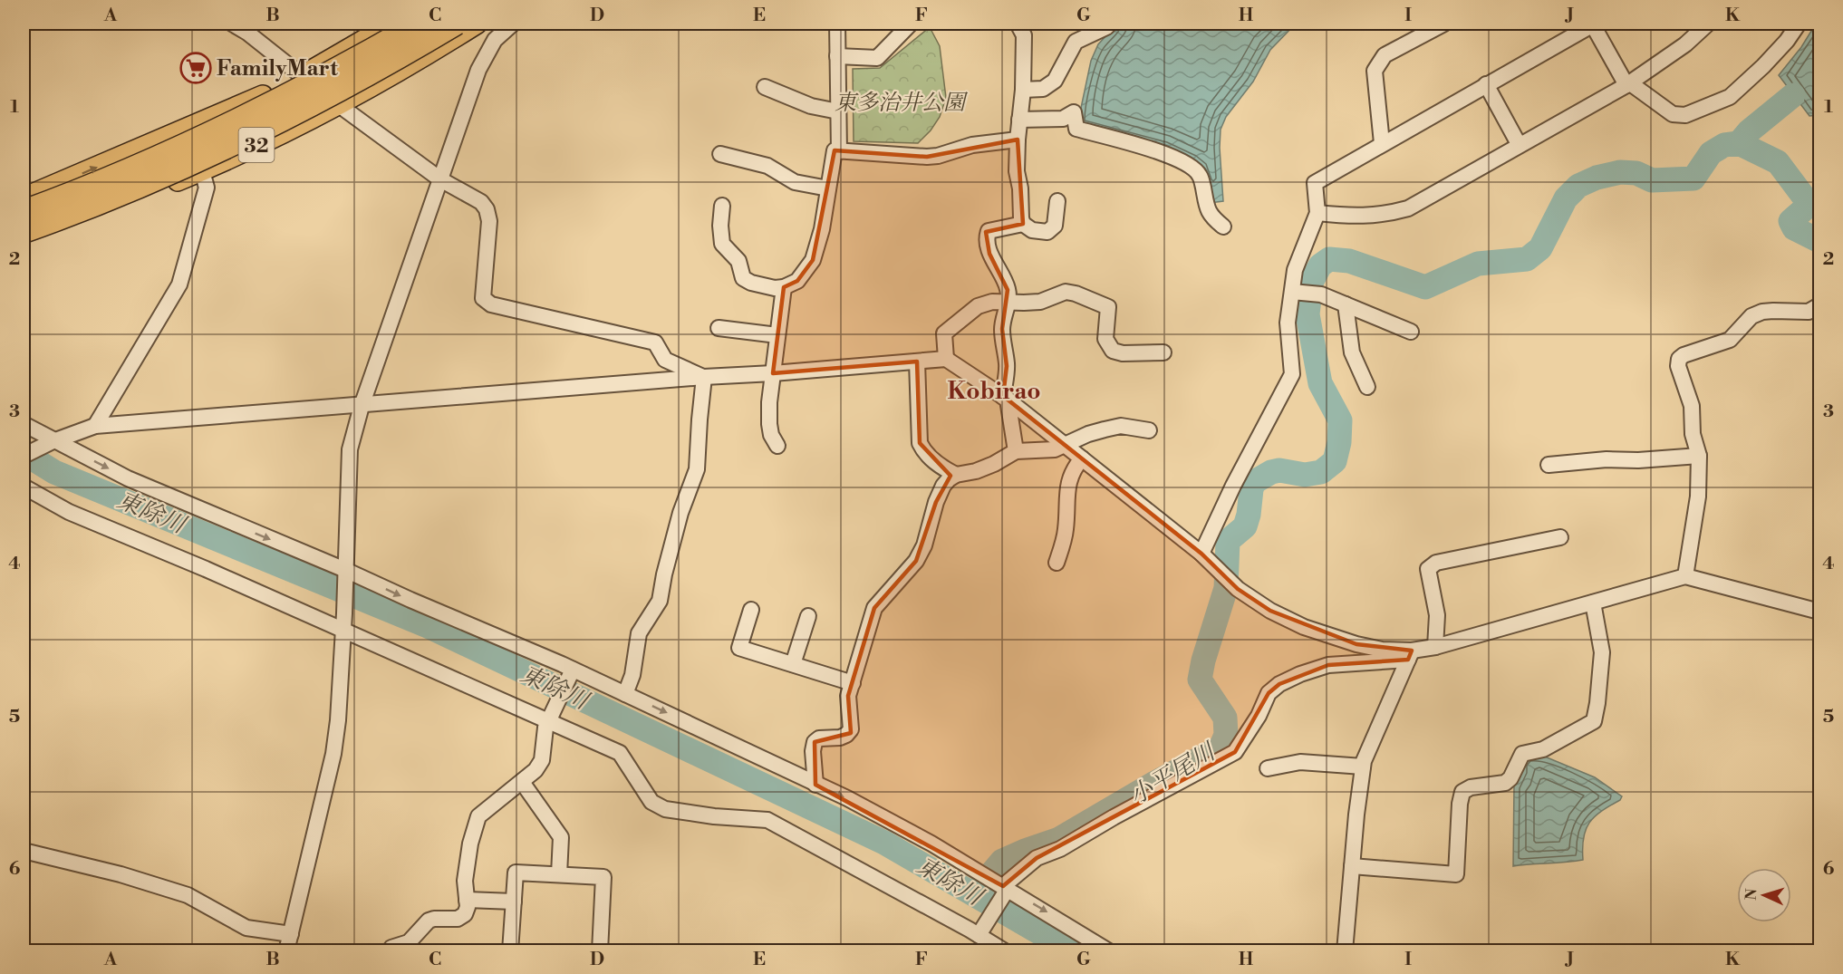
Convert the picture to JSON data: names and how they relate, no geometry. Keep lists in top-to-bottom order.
{
  "streets": {
    "main road": ["32"]
  },
  "districts": ["Kobirao"],
  "water": ["東除川", "小平尾川"],
  "parks": ["東多治井公園"],
  "places": {
    "supermarket": ["FamilyMart"]
  },
  "north": "left",
  "grid": {
    "columns": [
      "A",
      "B",
      "C",
      "D",
      "E",
      "F",
      "G",
      "H",
      "I",
      "J",
      "K"
    ],
    "rows": [
      "1",
      "2",
      "3",
      "4",
      "5",
      "6"
    ]
  }
}
